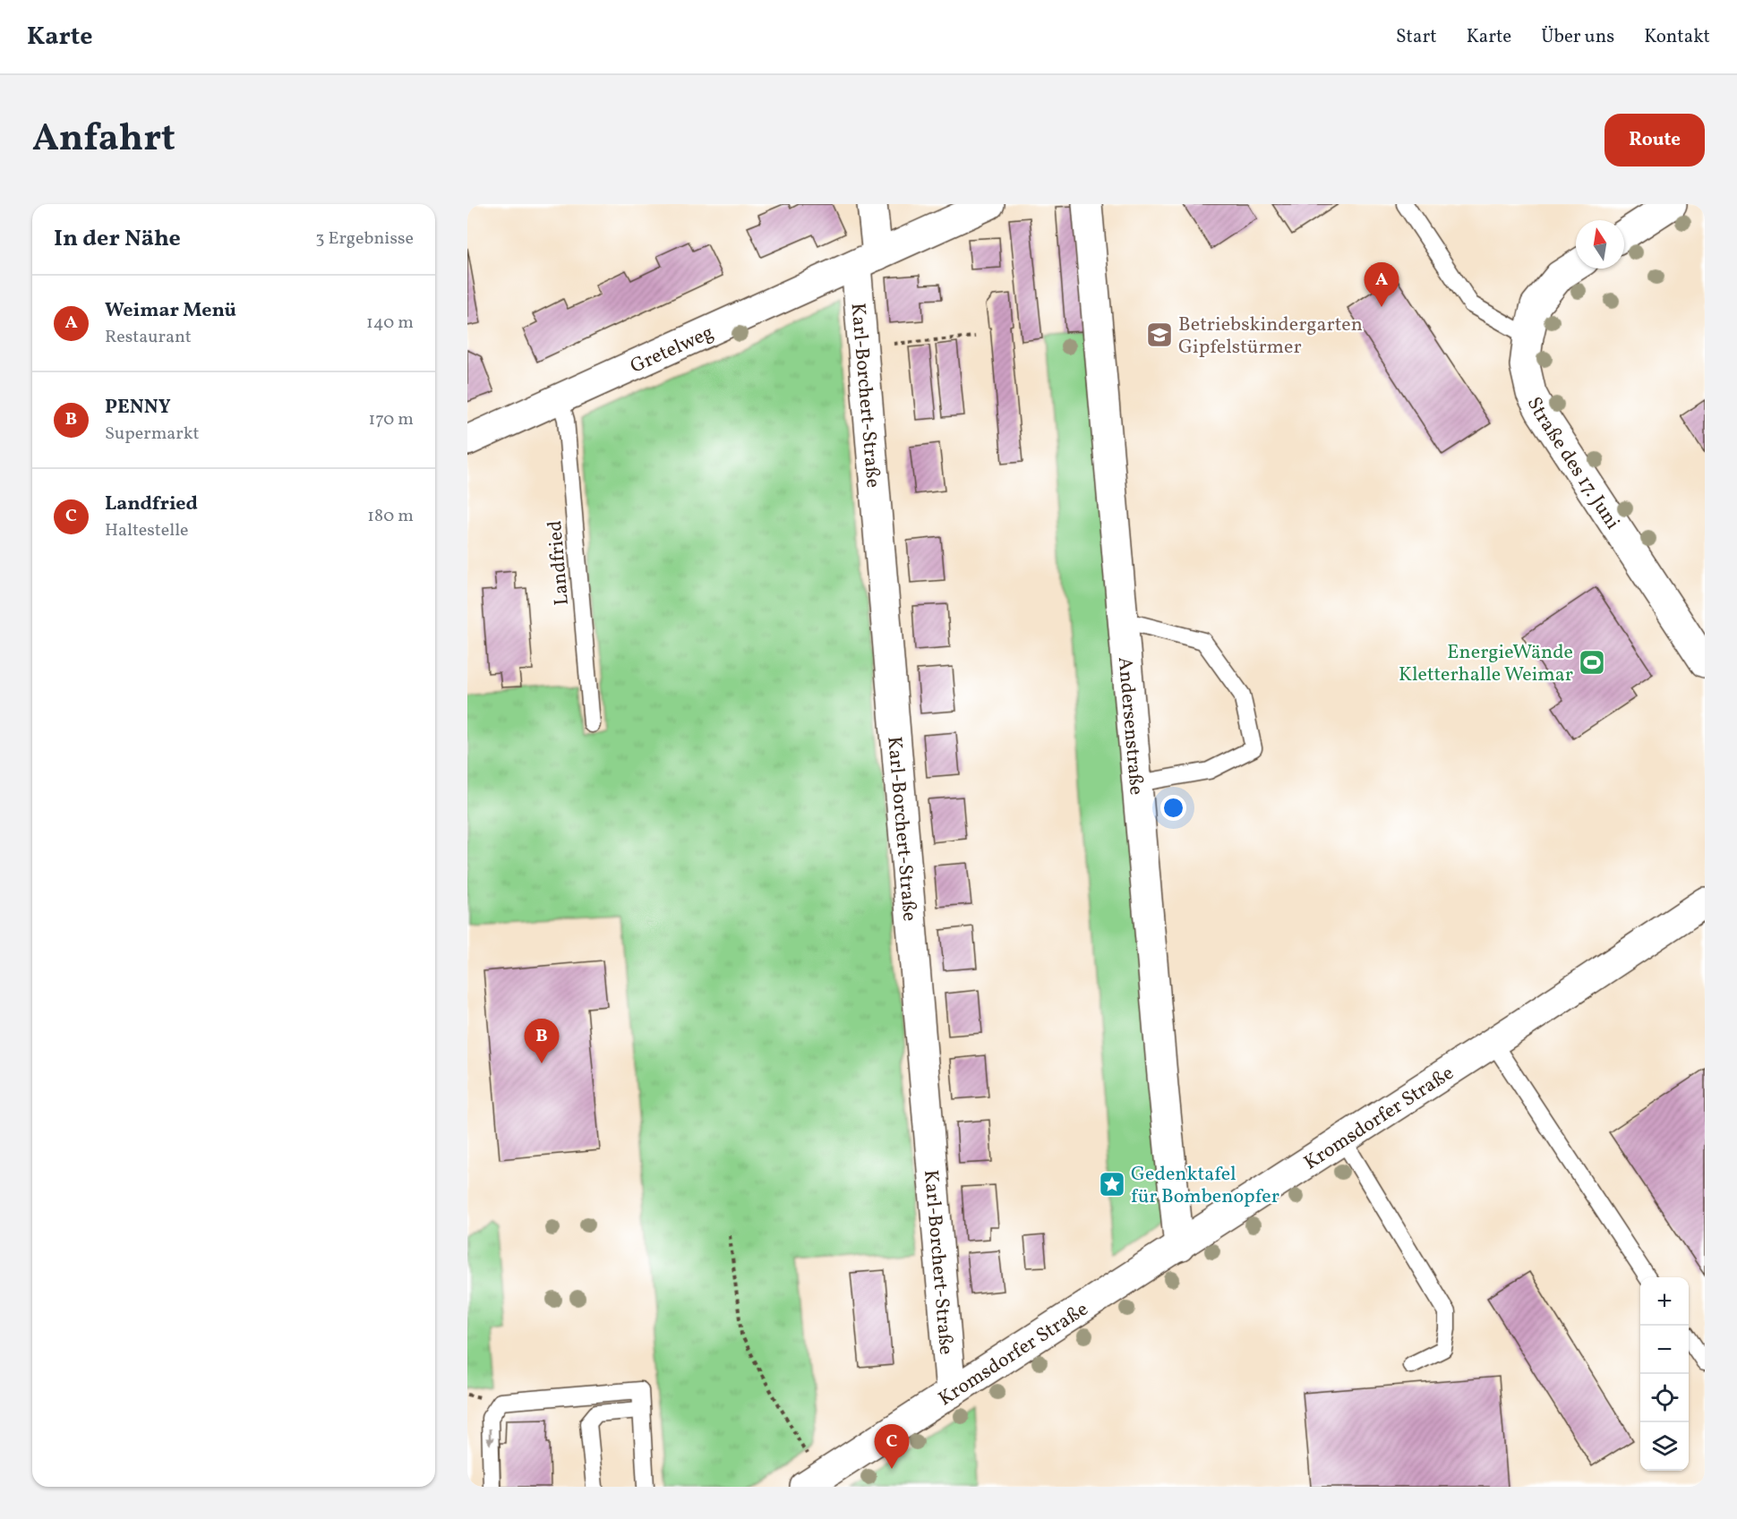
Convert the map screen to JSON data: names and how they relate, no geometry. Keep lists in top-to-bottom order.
{
  "streets": {
    "street": [
      "Gretelweg",
      "Karl-Borchert-Straße",
      "Straße des 17. Juni",
      "Andersenstraße",
      "Kromsdorfer Straße"
    ],
    "lane": ["Landfried"]
  },
  "crossings": [
    ["Gretelweg", "Karl-Borchert-Straße"],
    ["Gretelweg", "Landfried"],
    ["Karl-Borchert-Straße", "Kromsdorfer Straße"],
    ["Andersenstraße", "Kromsdorfer Straße"]
  ],
  "places": {
    "school or university": ["Betriebskindergarten Gipfelstürmer"],
    "sports": ["EnergieWände Kletterhalle Weimar"],
    "place": ["Gedenktafel für Bombenopfer"]
  },
  "north": "top",
  "page": {
    "header": "Karte",
    "nav": [
      "Start",
      "Karte",
      "Über uns",
      "Kontakt"
    ],
    "title": "Anfahrt",
    "buttons": "Route",
    "heading": ["In der Nähe", "3 Ergebnisse"],
    "pins": ["A", "B", "C"],
    "list": [
      {
        "mark": "A",
        "name": "Weimar Menü",
        "note": "Restaurant",
        "value": "140 m"
      },
      {
        "mark": "B",
        "name": "PENNY",
        "note": "Supermarkt",
        "value": "170 m"
      },
      {
        "mark": "C",
        "name": "Landfried",
        "note": "Haltestelle",
        "value": "180 m"
      }
    ],
    "map_buttons": ["+", "−"]
  }
}
